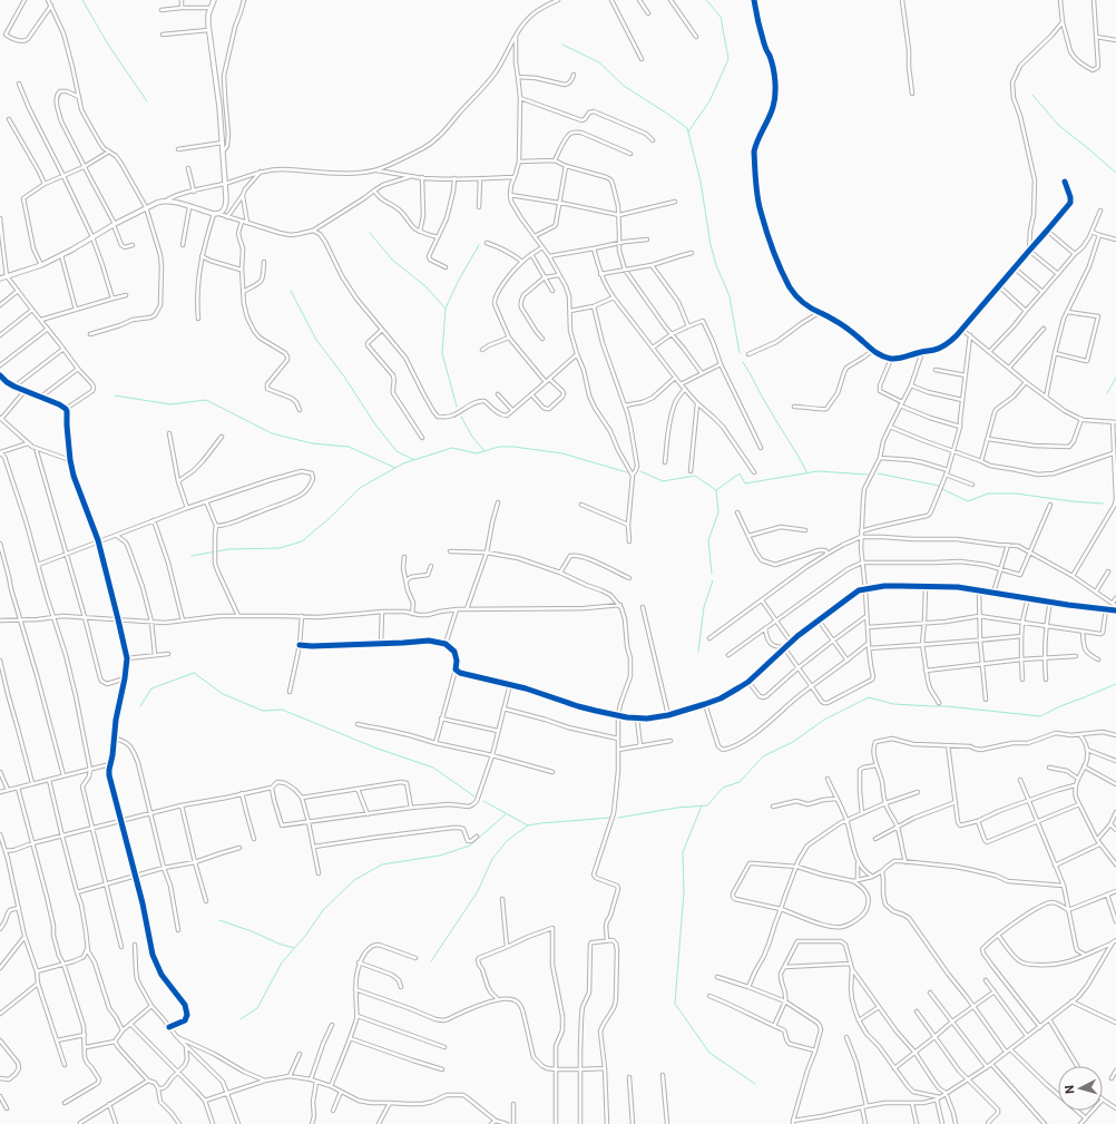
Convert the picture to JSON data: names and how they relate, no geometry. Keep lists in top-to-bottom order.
{
  "north": "left"
}
